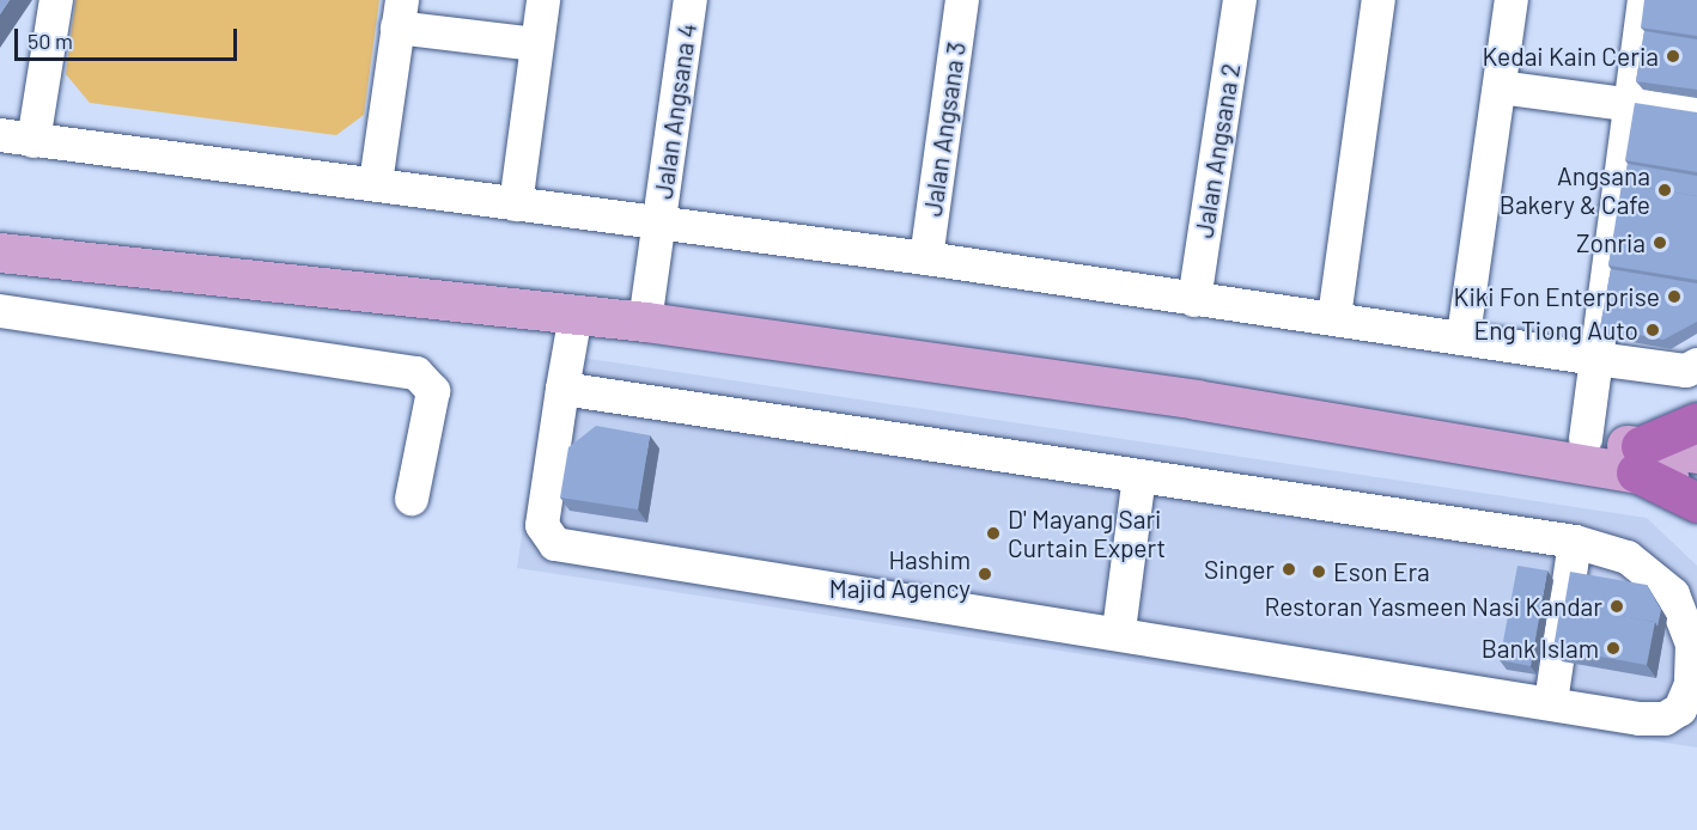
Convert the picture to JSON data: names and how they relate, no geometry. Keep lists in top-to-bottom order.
{
  "streets": {
    "street": ["Jalan Angsana 4", "Jalan Angsana 3", "Jalan Angsana 2"]
  },
  "places": [
    "Kedai Kain Ceria",
    "Angsana Bakery & Cafe",
    "Zonria",
    "Kiki Fon Enterprise",
    "Eng Tiong Auto",
    "D' Mayang Sari Curtain Expert",
    "Singer",
    "Eson Era",
    "Hashim Majid Agency",
    "Restoran Yasmeen Nasi Kandar",
    "Bank Islam"
  ],
  "scale_bar": "50 m"
}
